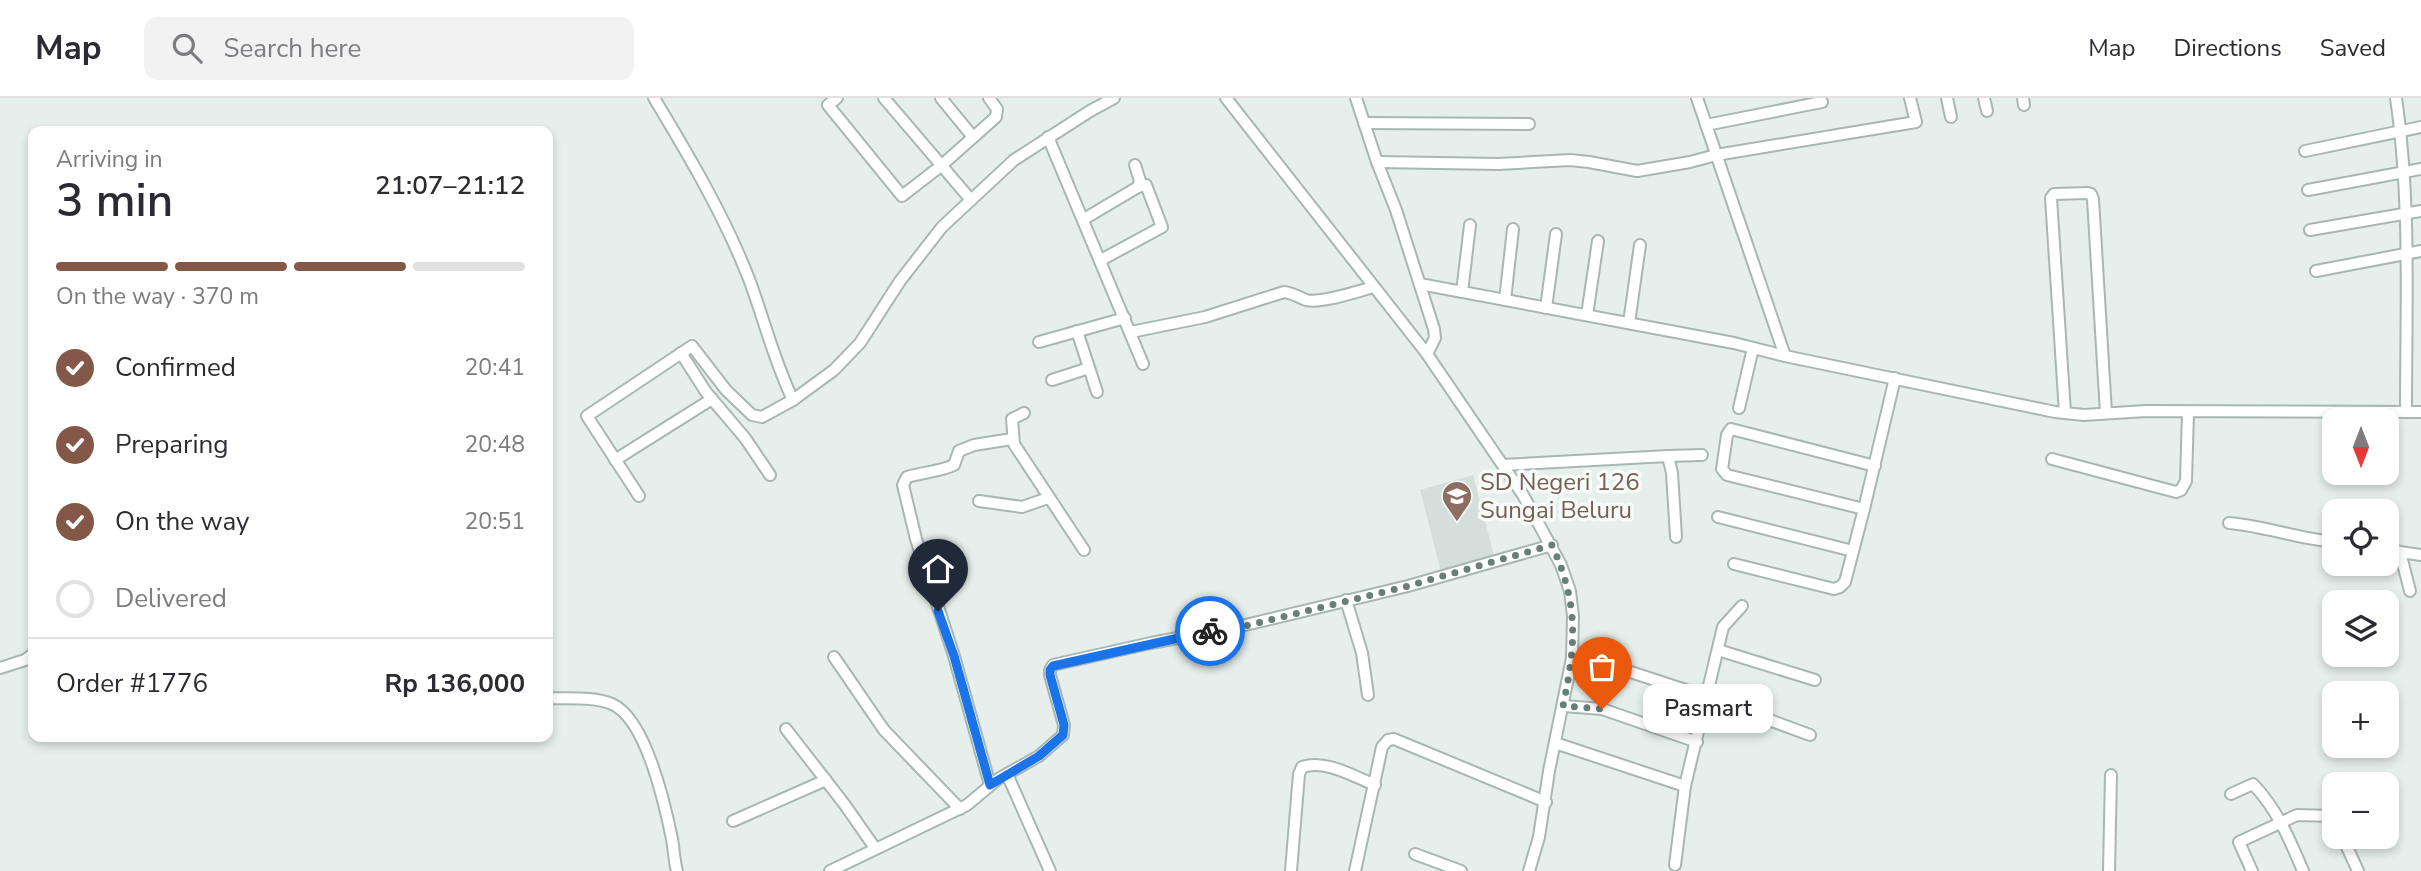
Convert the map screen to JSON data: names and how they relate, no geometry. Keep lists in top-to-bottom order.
{
  "places": {
    "school or university": ["SD Negeri 126 Sungai Beluru"],
    "other": ["Pasmart"]
  },
  "north": "bottom",
  "page": {
    "header": "Map",
    "search": "Search here",
    "nav": ["Map", "Directions", "Saved"],
    "heading": ["3 min", "Arriving in", "21:07–21:12"],
    "panel": ["Order #1776", "Rp 136,000"],
    "bar": "On the way · 370 m",
    "list": [
      ["Confirmed", "20:41"],
      ["Preparing", "20:48"],
      ["On the way", "20:51"],
      "Delivered"
    ],
    "map_buttons": ["+", "−"],
    "bubble": "Pasmart"
  }
}
